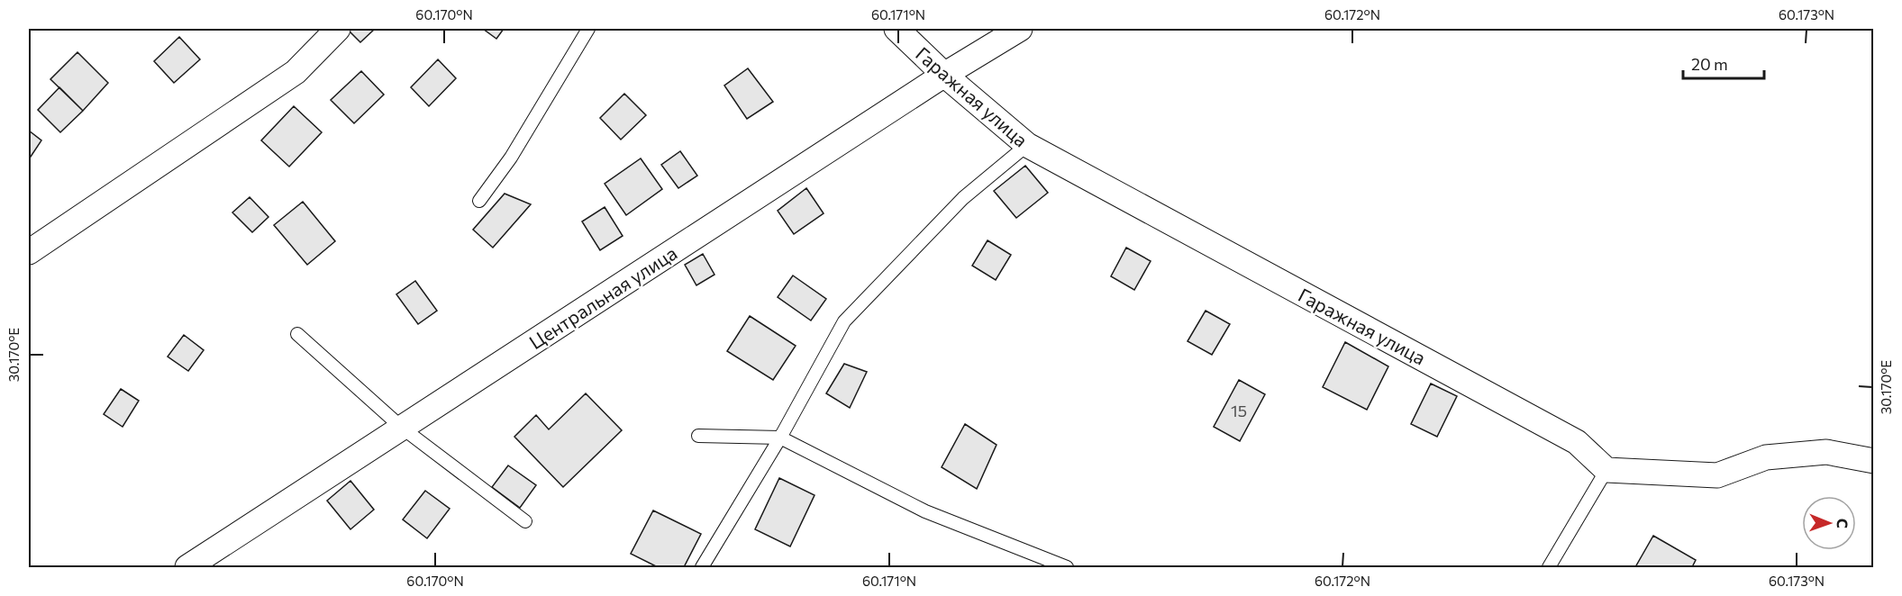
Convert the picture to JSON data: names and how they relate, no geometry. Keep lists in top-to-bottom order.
{
  "streets": {
    "street": ["Гаражная улица", "Центральная улица"]
  },
  "crossings": [
    ["Гаражная улица", "Центральная улица"]
  ],
  "house_numbers": ["15"],
  "scale_bar": "20 m",
  "north": "right",
  "coordinates": [
    "60.170°N",
    "60.171°N",
    "60.172°N",
    "60.173°N",
    "30.170°E"
  ]
}
